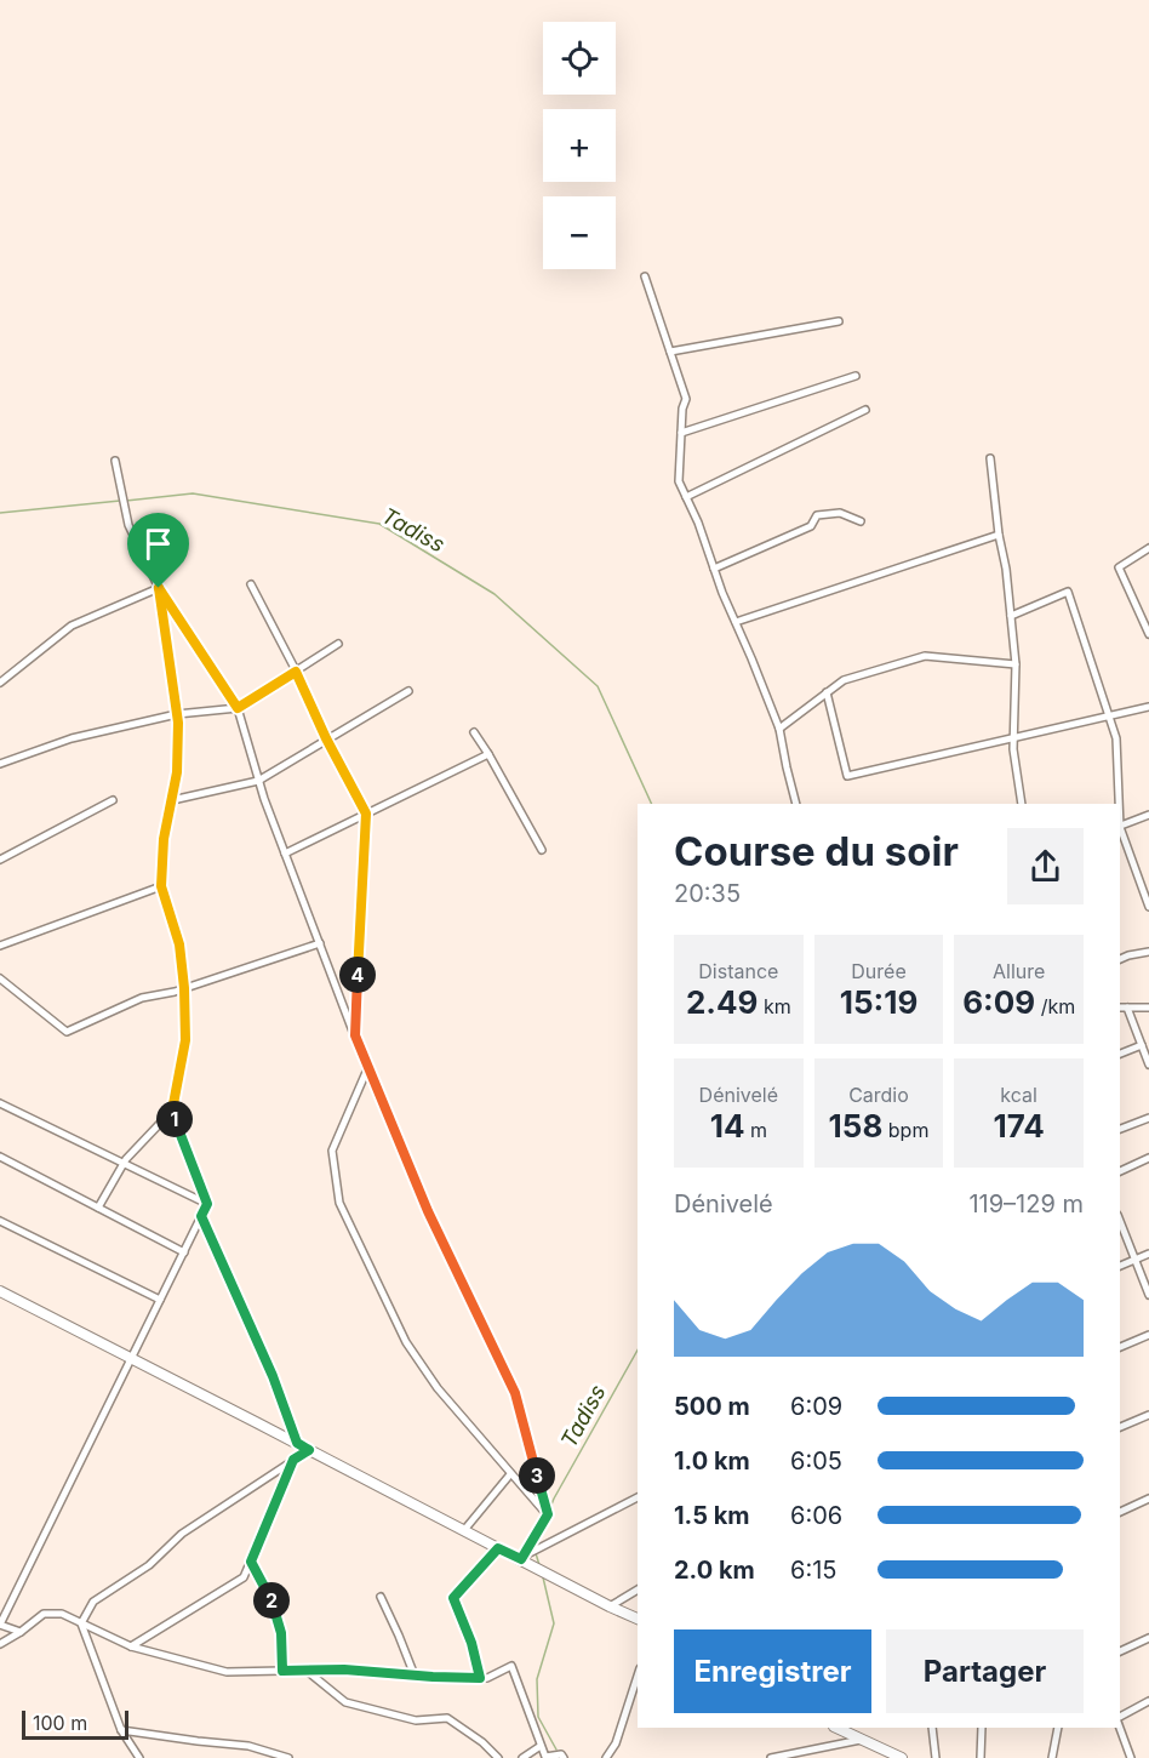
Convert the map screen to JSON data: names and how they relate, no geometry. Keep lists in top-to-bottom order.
{
  "water": ["Tadiss"],
  "scale_bar": "100 m",
  "page": {
    "map_buttons": ["+", "−"],
    "heading": ["Course du soir", "20:35"],
    "stats": [
      ["Distance", "2.49 km"],
      ["Durée", "15:19"],
      ["Allure", "6:09 /km"],
      ["Dénivelé", "14 m"],
      ["Cardio", "158 bpm"],
      ["kcal", "174"]
    ],
    "pins": [
      "4",
      "1",
      "3",
      "2"
    ],
    "chart": ["Dénivelé", "119–129 m"],
    "list": [
      {
        "name": "500 m",
        "note": "6:09"
      },
      {
        "name": "1.0 km",
        "note": "6:05"
      },
      {
        "name": "1.5 km",
        "note": "6:06"
      },
      {
        "name": "2.0 km",
        "note": "6:15"
      }
    ],
    "buttons": ["Enregistrer", "Partager"],
    "scale": "100 m"
  }
}
